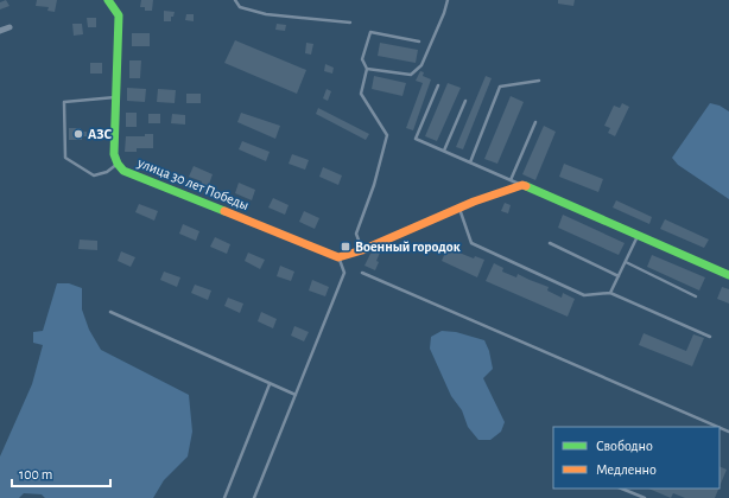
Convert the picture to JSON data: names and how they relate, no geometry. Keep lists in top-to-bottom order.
{
  "streets": {
    "street": ["улица 30 лет Победы"]
  },
  "places": {
    "other": ["АЗС"],
    "transit": ["Военный городок"]
  },
  "legend": ["Свободно", "Медленно"],
  "scale_bar": "100 m"
}
